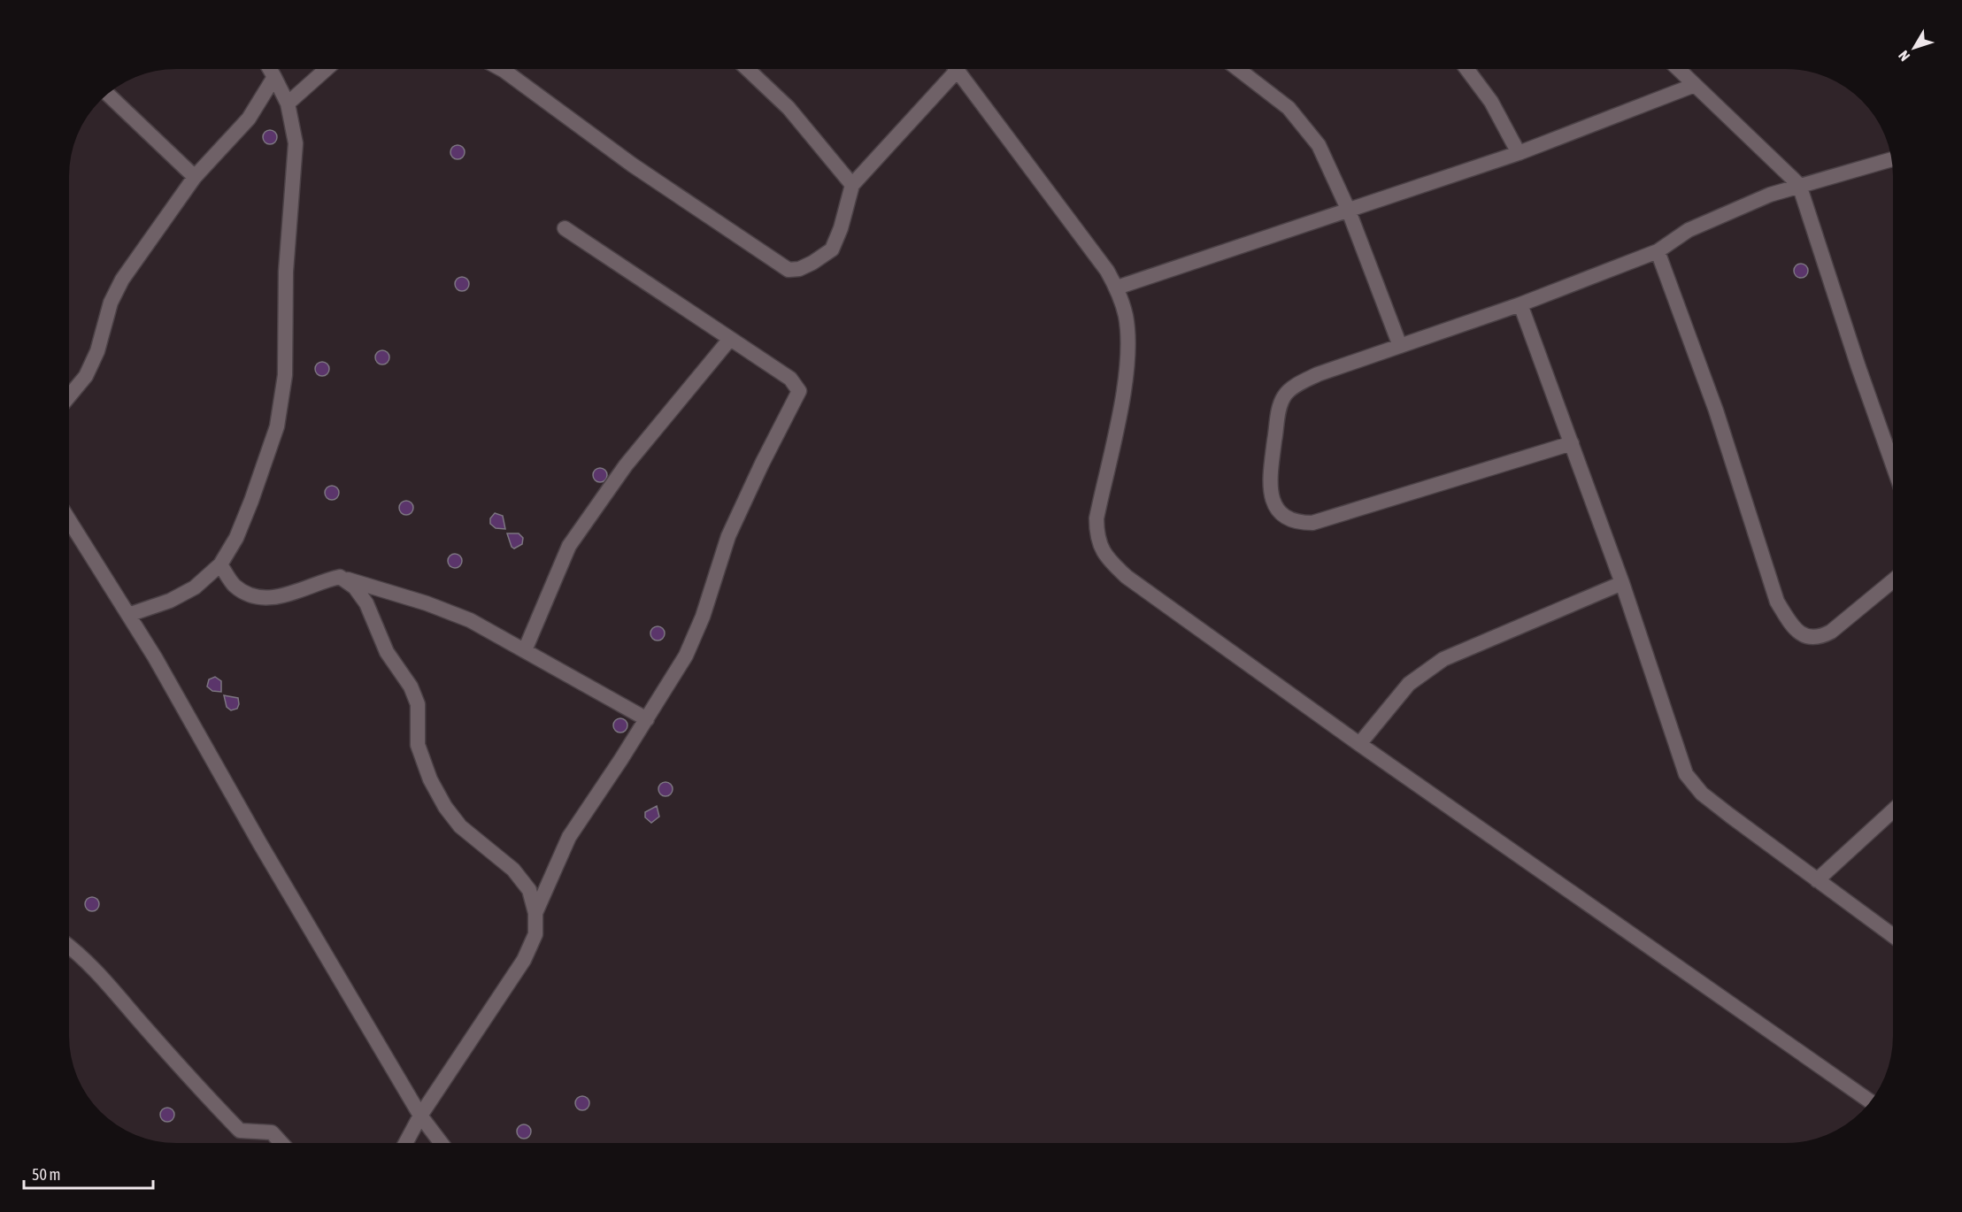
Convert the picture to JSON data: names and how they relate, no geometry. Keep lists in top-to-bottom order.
{
  "scale_bar": "50 m",
  "north": "bottom left"
}
